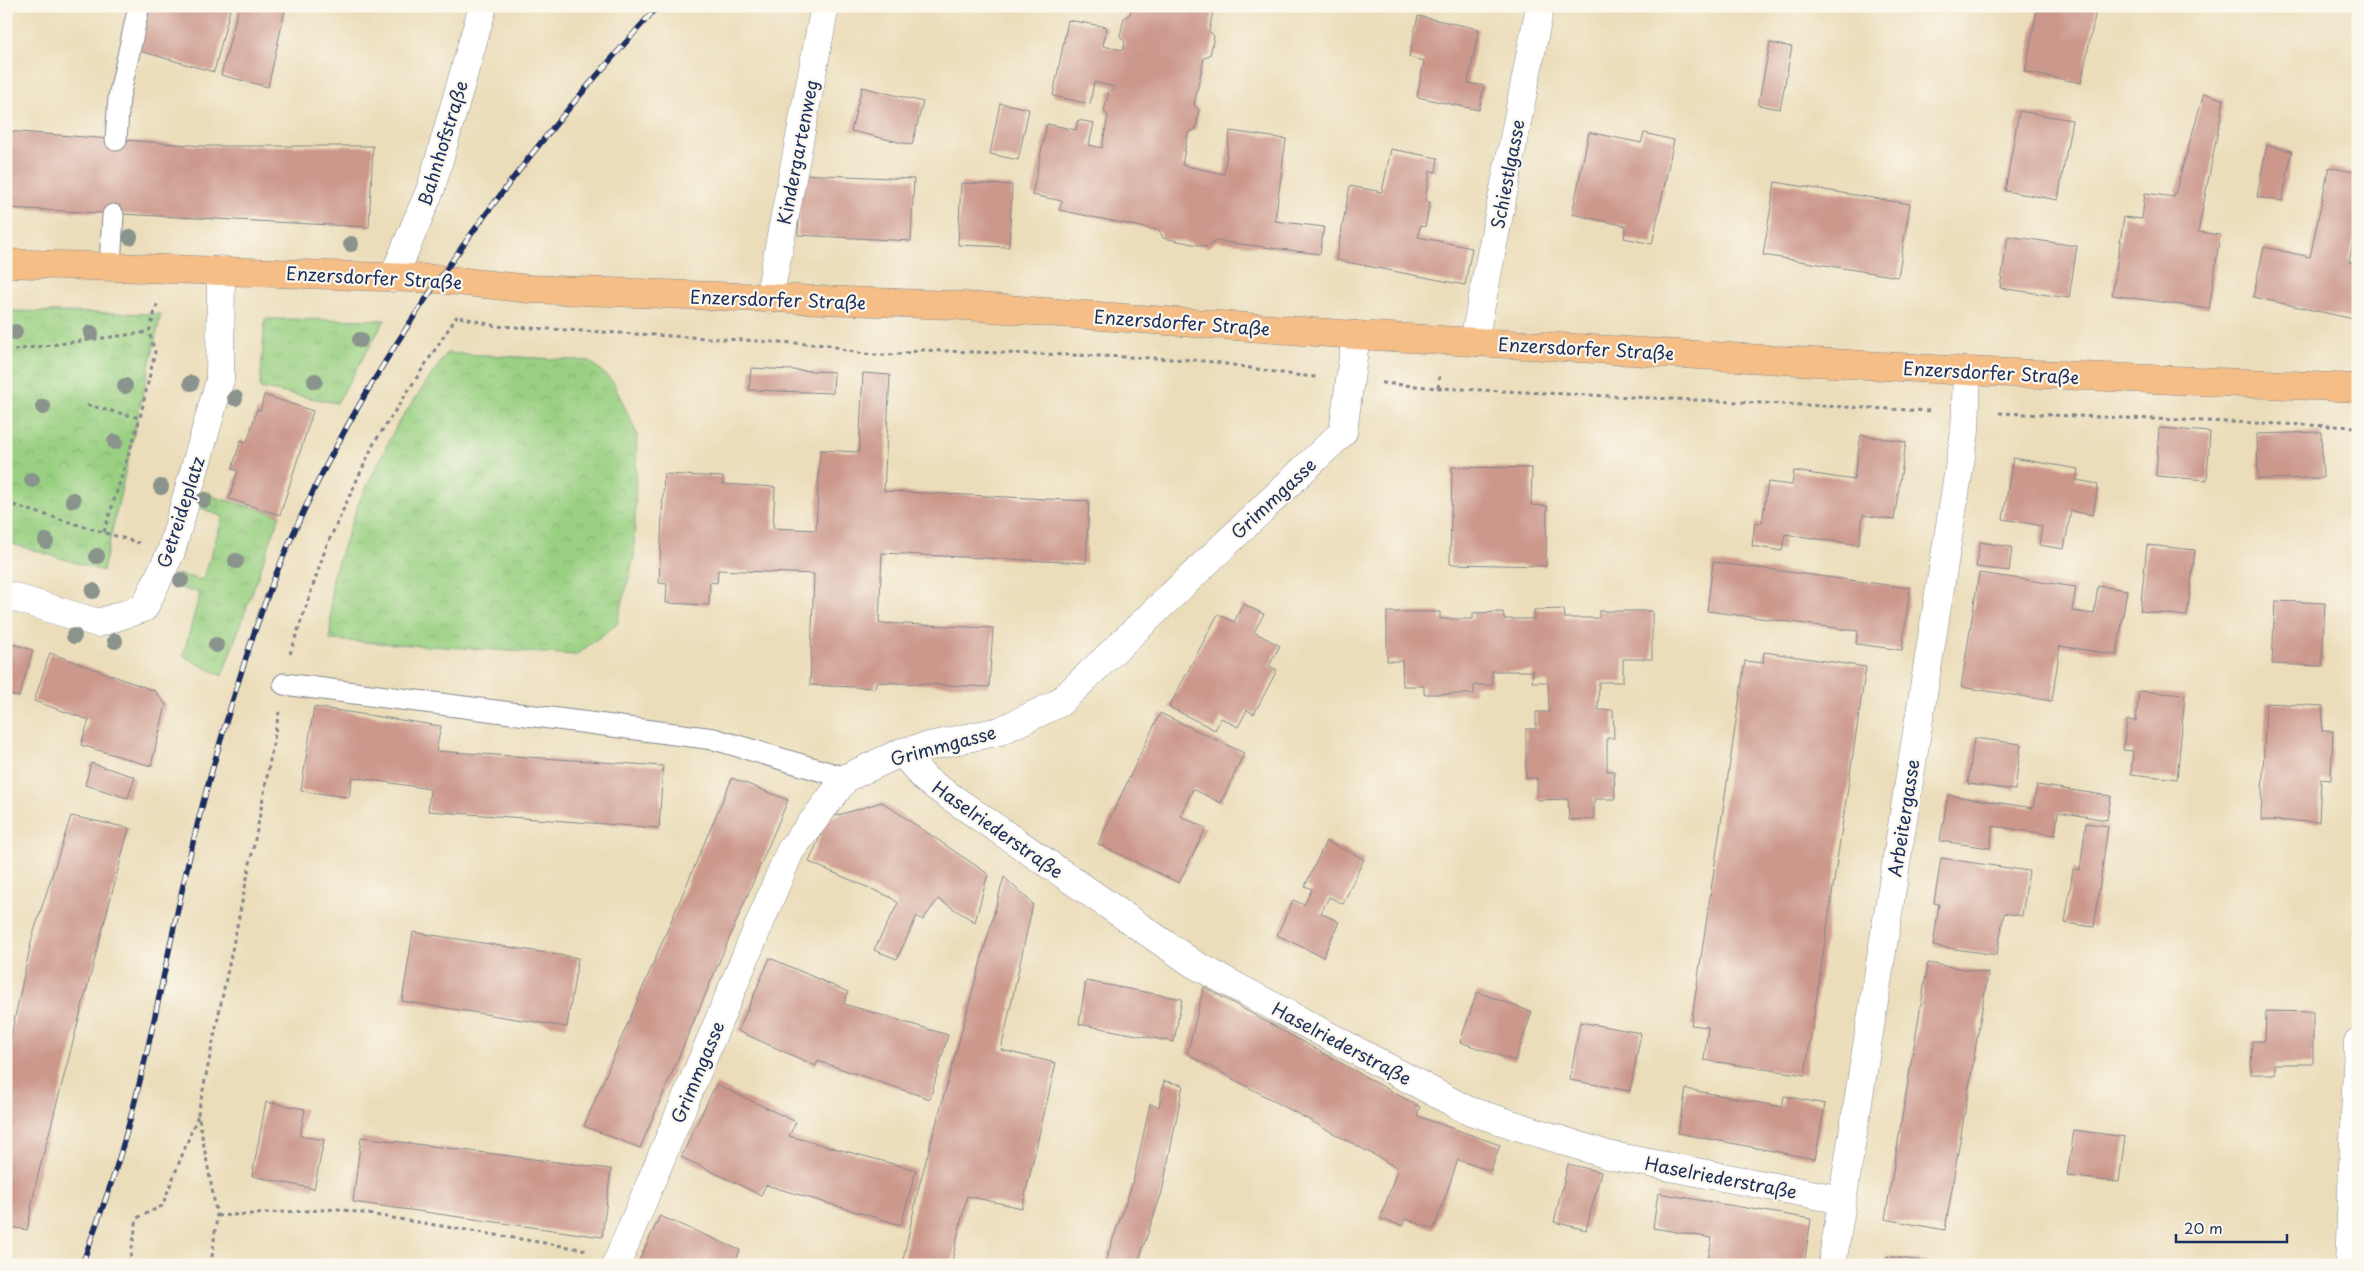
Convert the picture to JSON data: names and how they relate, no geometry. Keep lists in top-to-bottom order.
{
  "streets": {
    "main road": ["Enzersdorfer Straße"],
    "street": [
      "Bahnhofstraße",
      "Kindergartenweg",
      "Schiestlgasse",
      "Grimmgasse",
      "Getreideplatz",
      "Arbeitergasse",
      "Haselriederstraße"
    ]
  },
  "crossings": [
    ["Bahnhofstraße", "Enzersdorfer Straße"],
    ["Kindergartenweg", "Enzersdorfer Straße"],
    ["Schiestlgasse", "Enzersdorfer Straße"],
    ["Enzersdorfer Straße", "Grimmgasse"],
    ["Enzersdorfer Straße", "Getreideplatz"],
    ["Enzersdorfer Straße", "Arbeitergasse"],
    ["Grimmgasse", "Haselriederstraße"],
    ["Arbeitergasse", "Haselriederstraße"]
  ],
  "scale_bar": "20 m"
}
